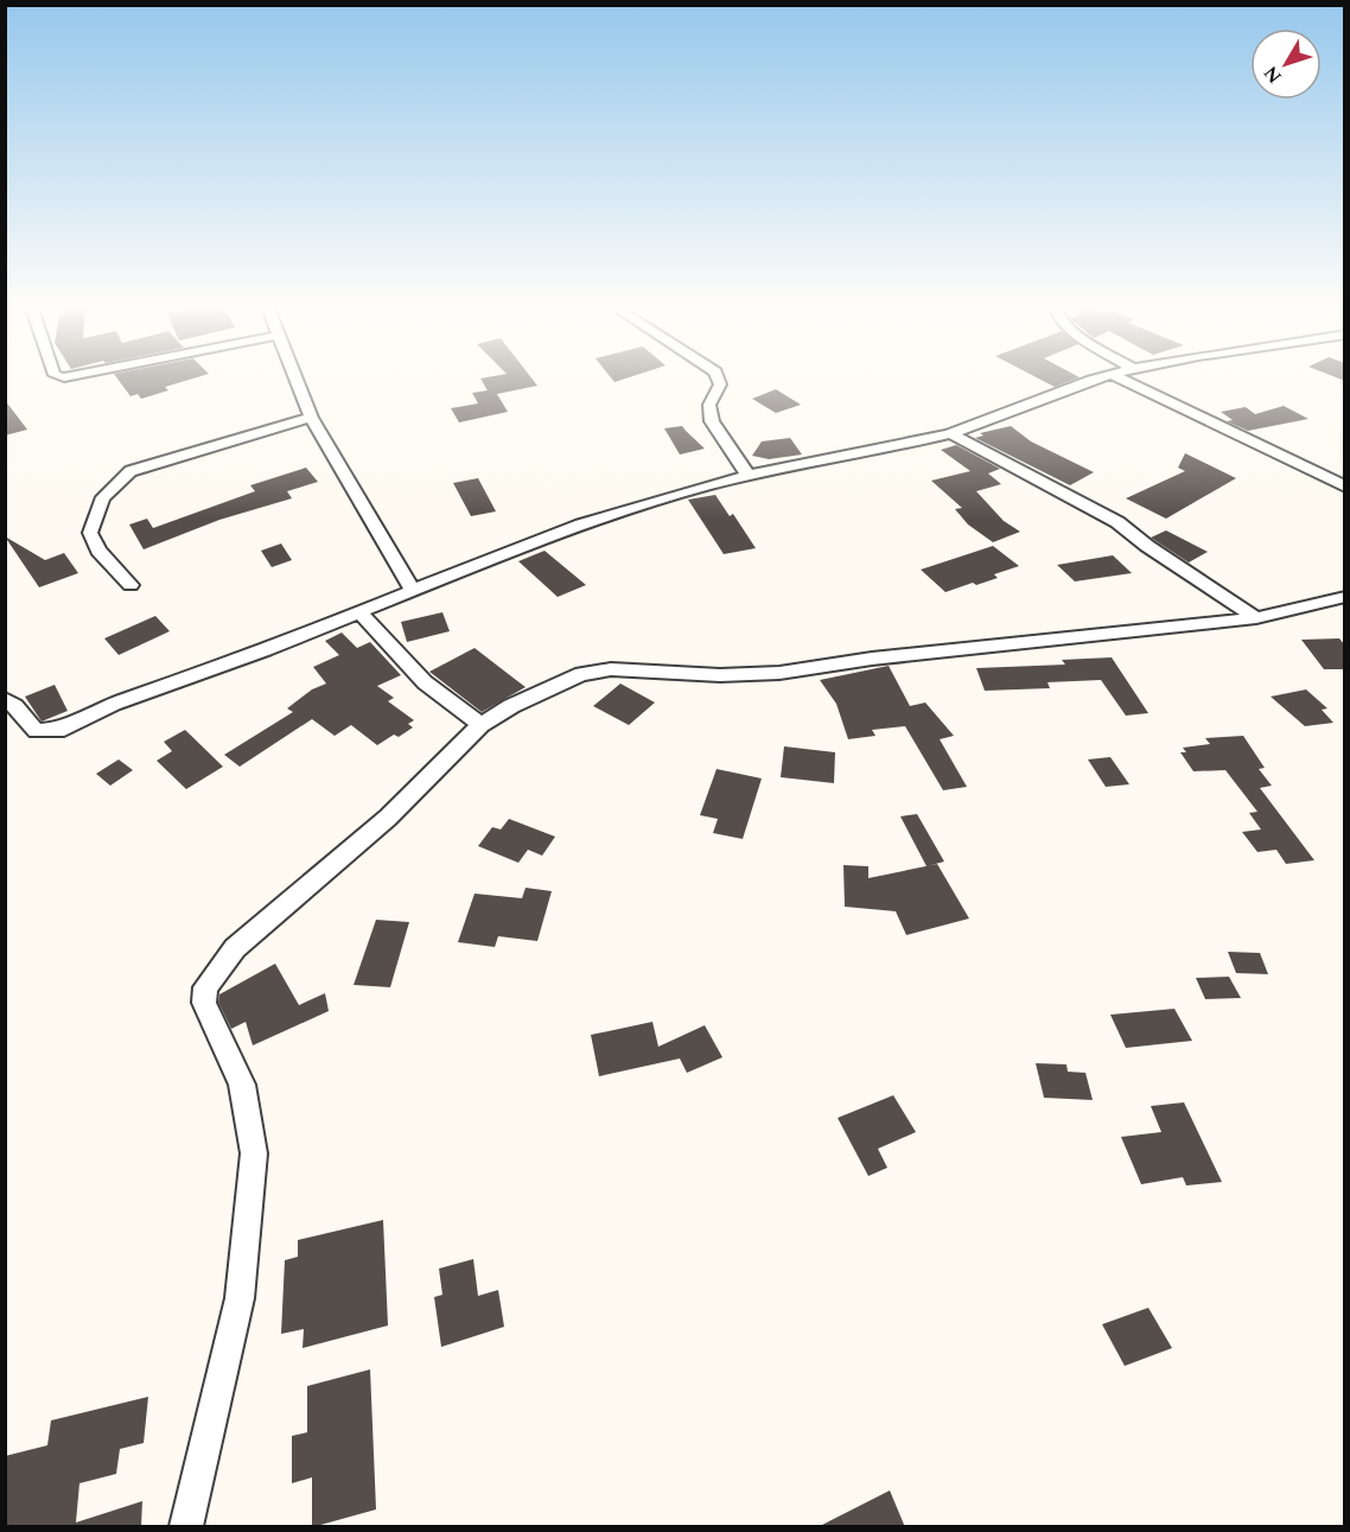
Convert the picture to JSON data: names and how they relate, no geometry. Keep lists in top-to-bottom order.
{
  "north": "bottom left"
}
